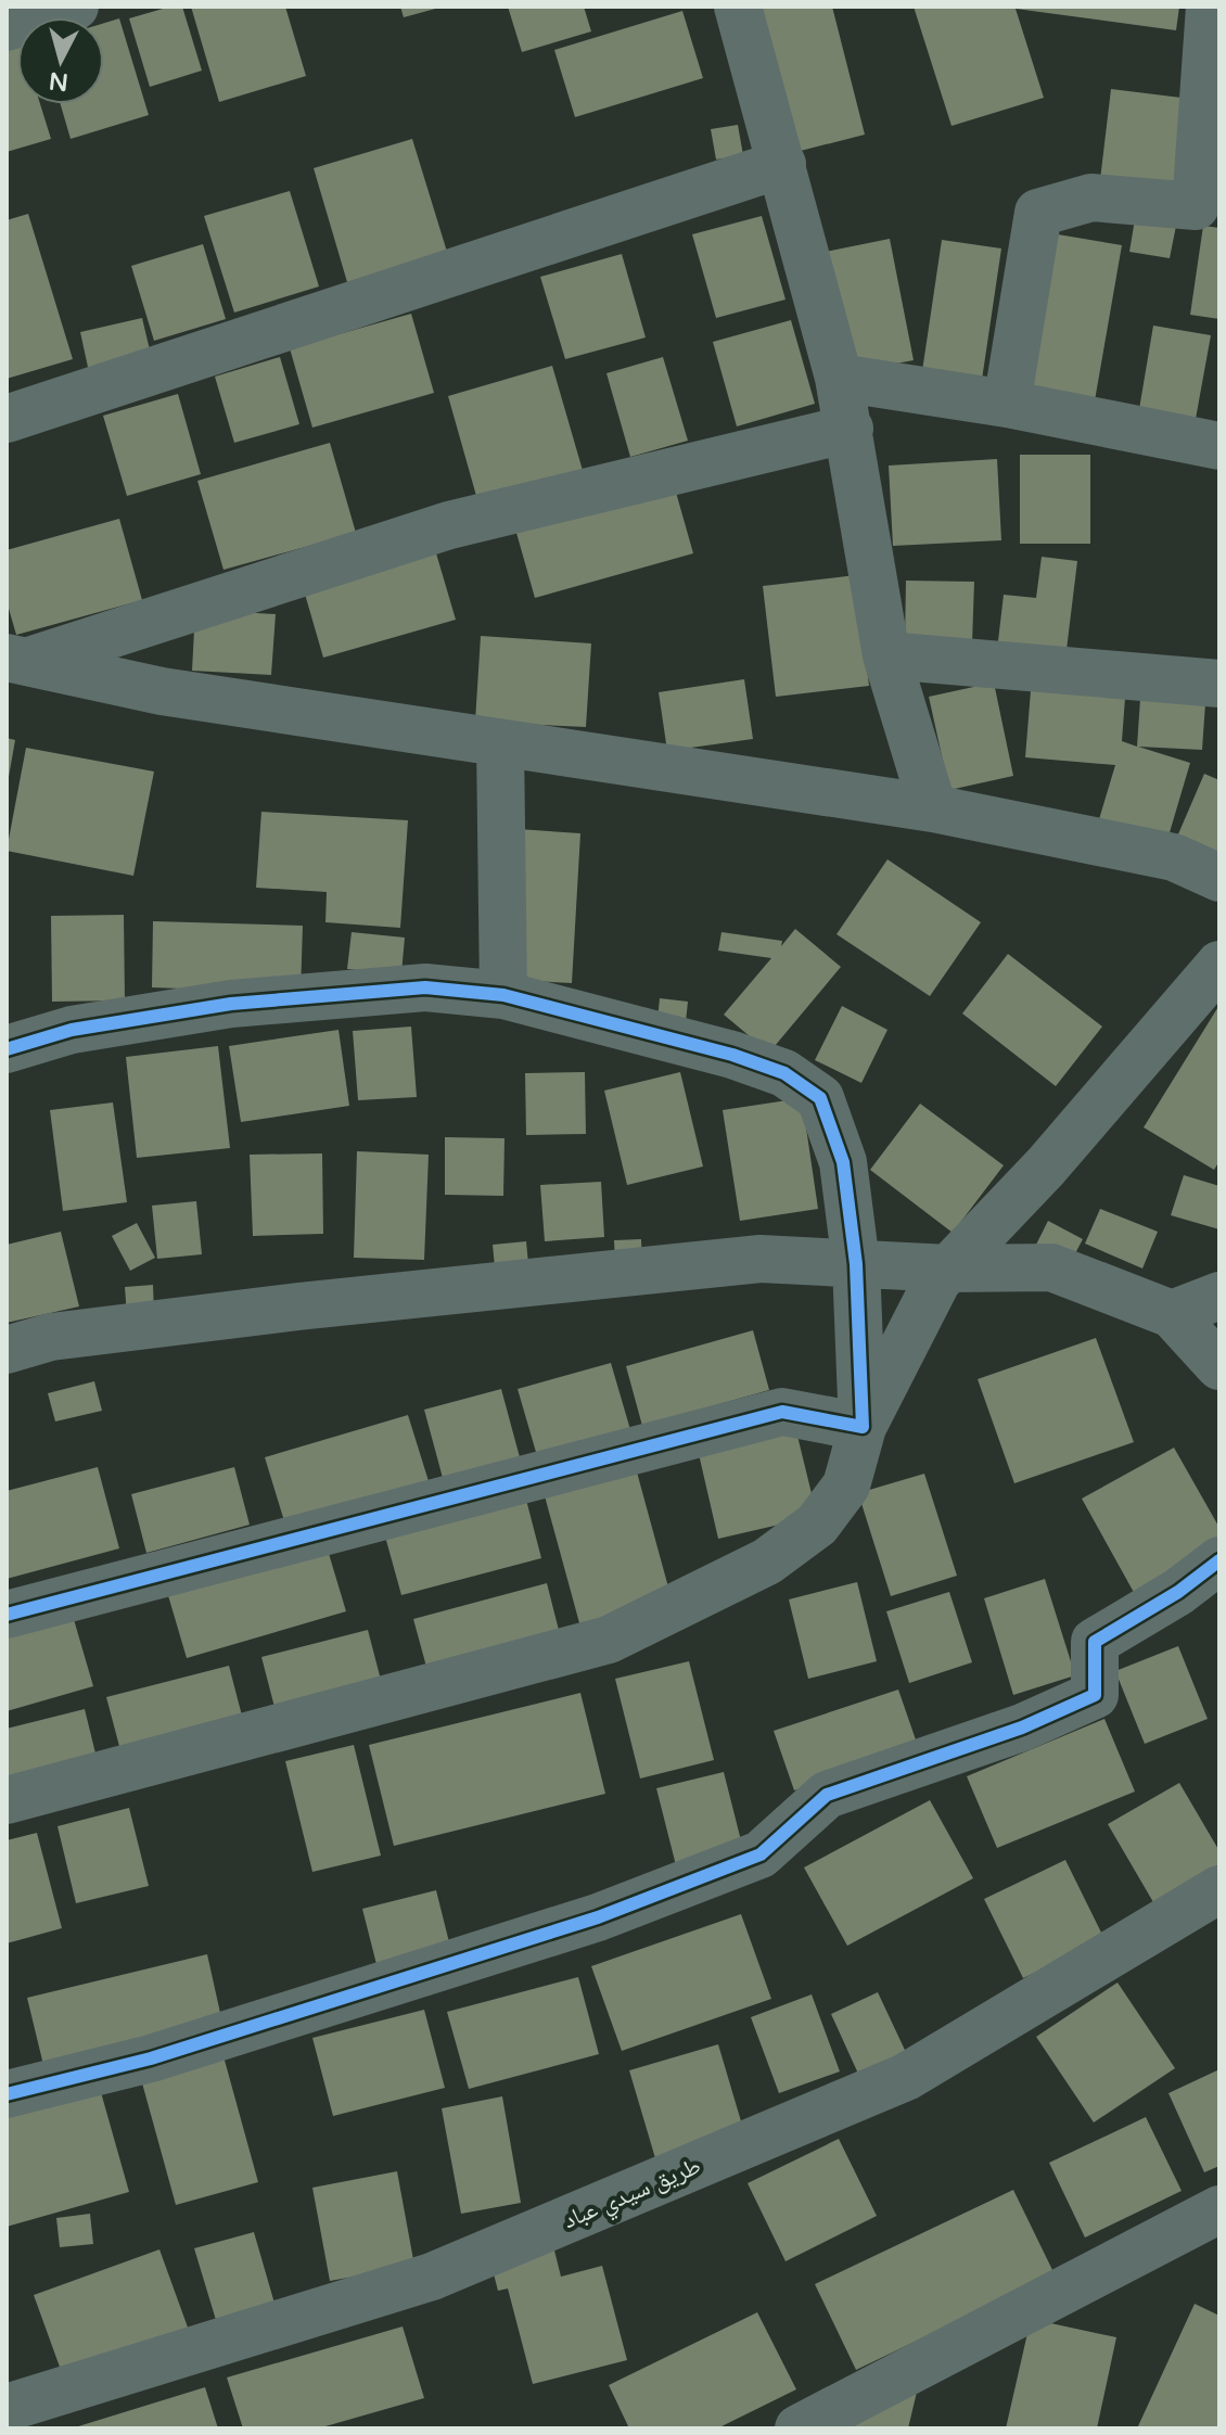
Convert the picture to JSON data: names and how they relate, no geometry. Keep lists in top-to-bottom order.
{
  "streets": {
    "street": ["طريق سيدي عباد"]
  },
  "north": "bottom"
}
